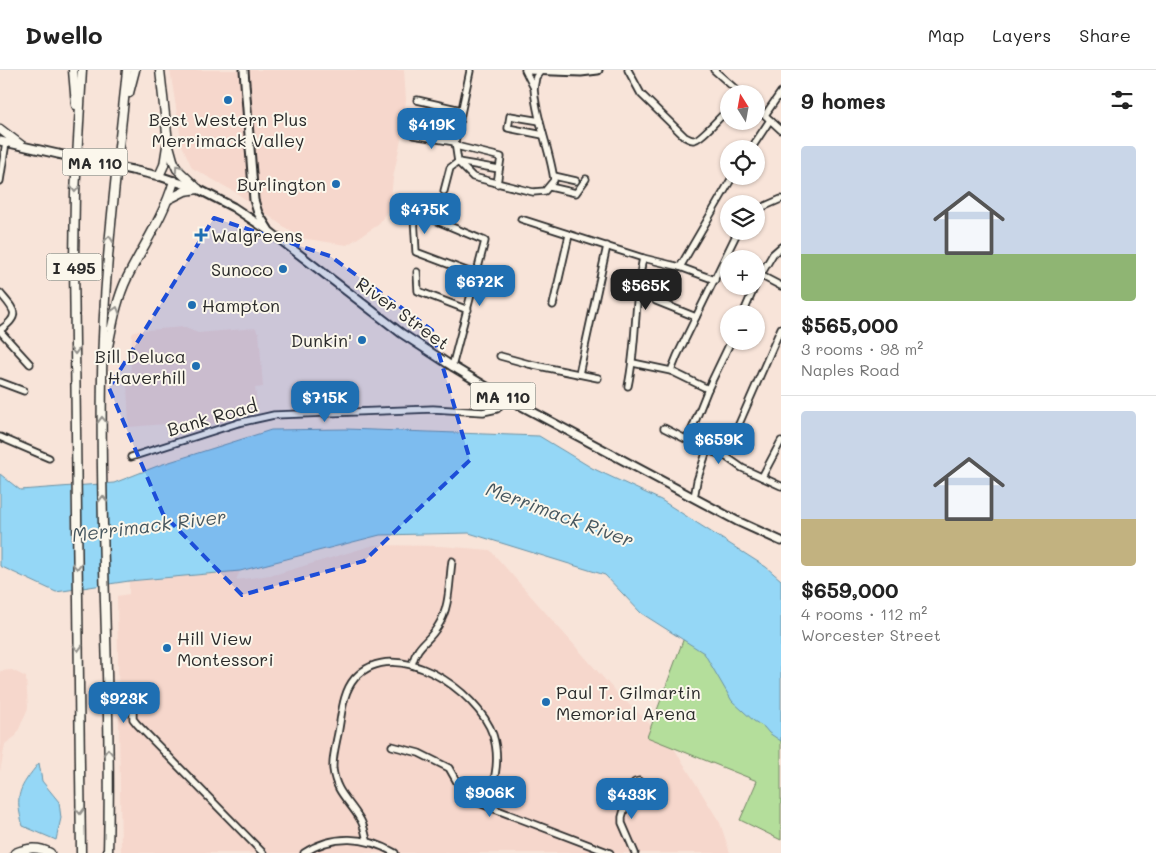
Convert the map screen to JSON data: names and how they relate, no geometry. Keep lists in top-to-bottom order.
{
  "streets": {
    "highway": ["I 495"],
    "main road": ["MA 110", "River Street"],
    "street": ["Bank Road"]
  },
  "crossings": [
    ["River Street", "Bank Road"]
  ],
  "water": ["Merrimack River"],
  "places": {
    "other": [
      "Best Western Plus Merrimack Valley",
      "Burlington",
      "Sunoco",
      "Hampton",
      "Dunkin'",
      "Bill Deluca Haverhill",
      "Hill View Montessori",
      "Paul T. Gilmartin Memorial Arena"
    ],
    "health": ["Walgreens"]
  },
  "north": "top",
  "page": {
    "header": "Dwello",
    "nav": ["Map", "Layers", "Share"],
    "heading": "9 homes",
    "map_buttons": ["+", "−"],
    "price": [
      "$419K",
      "$475K",
      "$672K",
      "$565K",
      "$715K",
      "$659K",
      "$923K",
      "$906K",
      "$433K"
    ],
    "list": [
      {
        "name": "$565,000",
        "note": "3 rooms · 98 m² · Naples Road"
      },
      {
        "name": "$659,000",
        "note": "4 rooms · 112 m² · Worcester Street"
      }
    ]
  }
}
